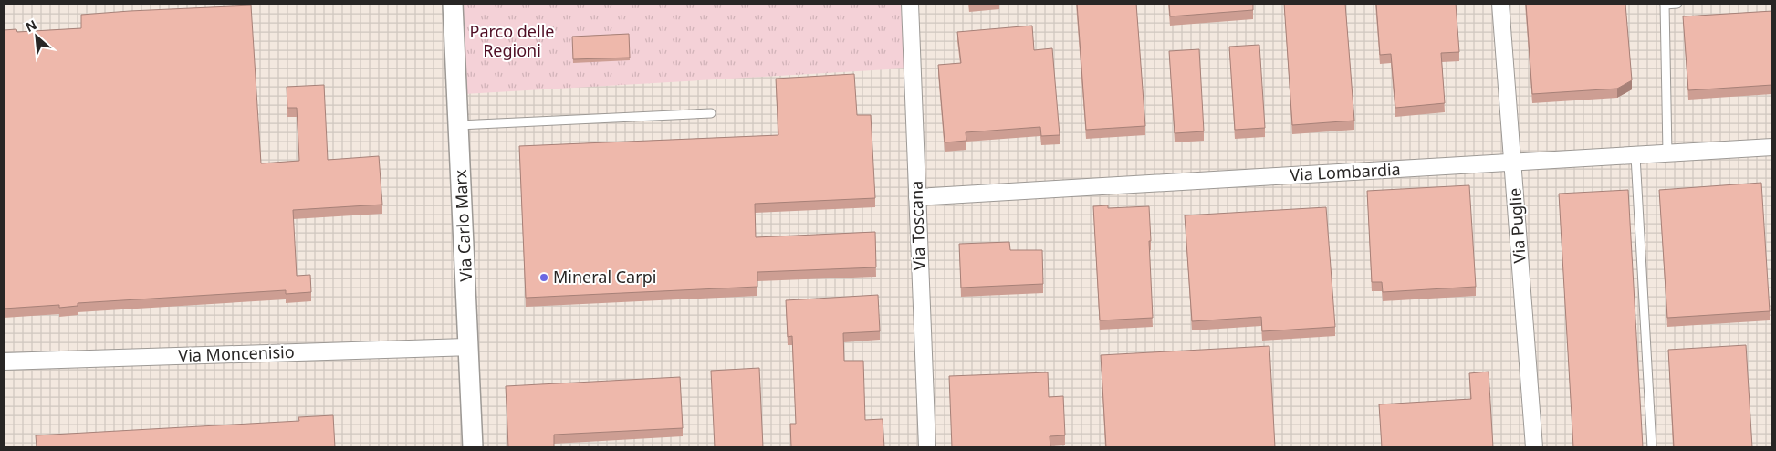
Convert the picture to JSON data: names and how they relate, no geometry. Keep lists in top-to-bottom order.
{
  "streets": {
    "street": [
      "Via Lombardia",
      "Via Carlo Marx",
      "Via Toscana",
      "Via Puglie",
      "Via Moncenisio"
    ]
  },
  "crossings": [
    ["Via Lombardia", "Via Toscana"],
    ["Via Lombardia", "Via Puglie"],
    ["Via Carlo Marx", "Via Moncenisio"]
  ],
  "parks": ["Parco delle Regioni"],
  "places": ["Mineral Carpi"],
  "north": "top left"
}
